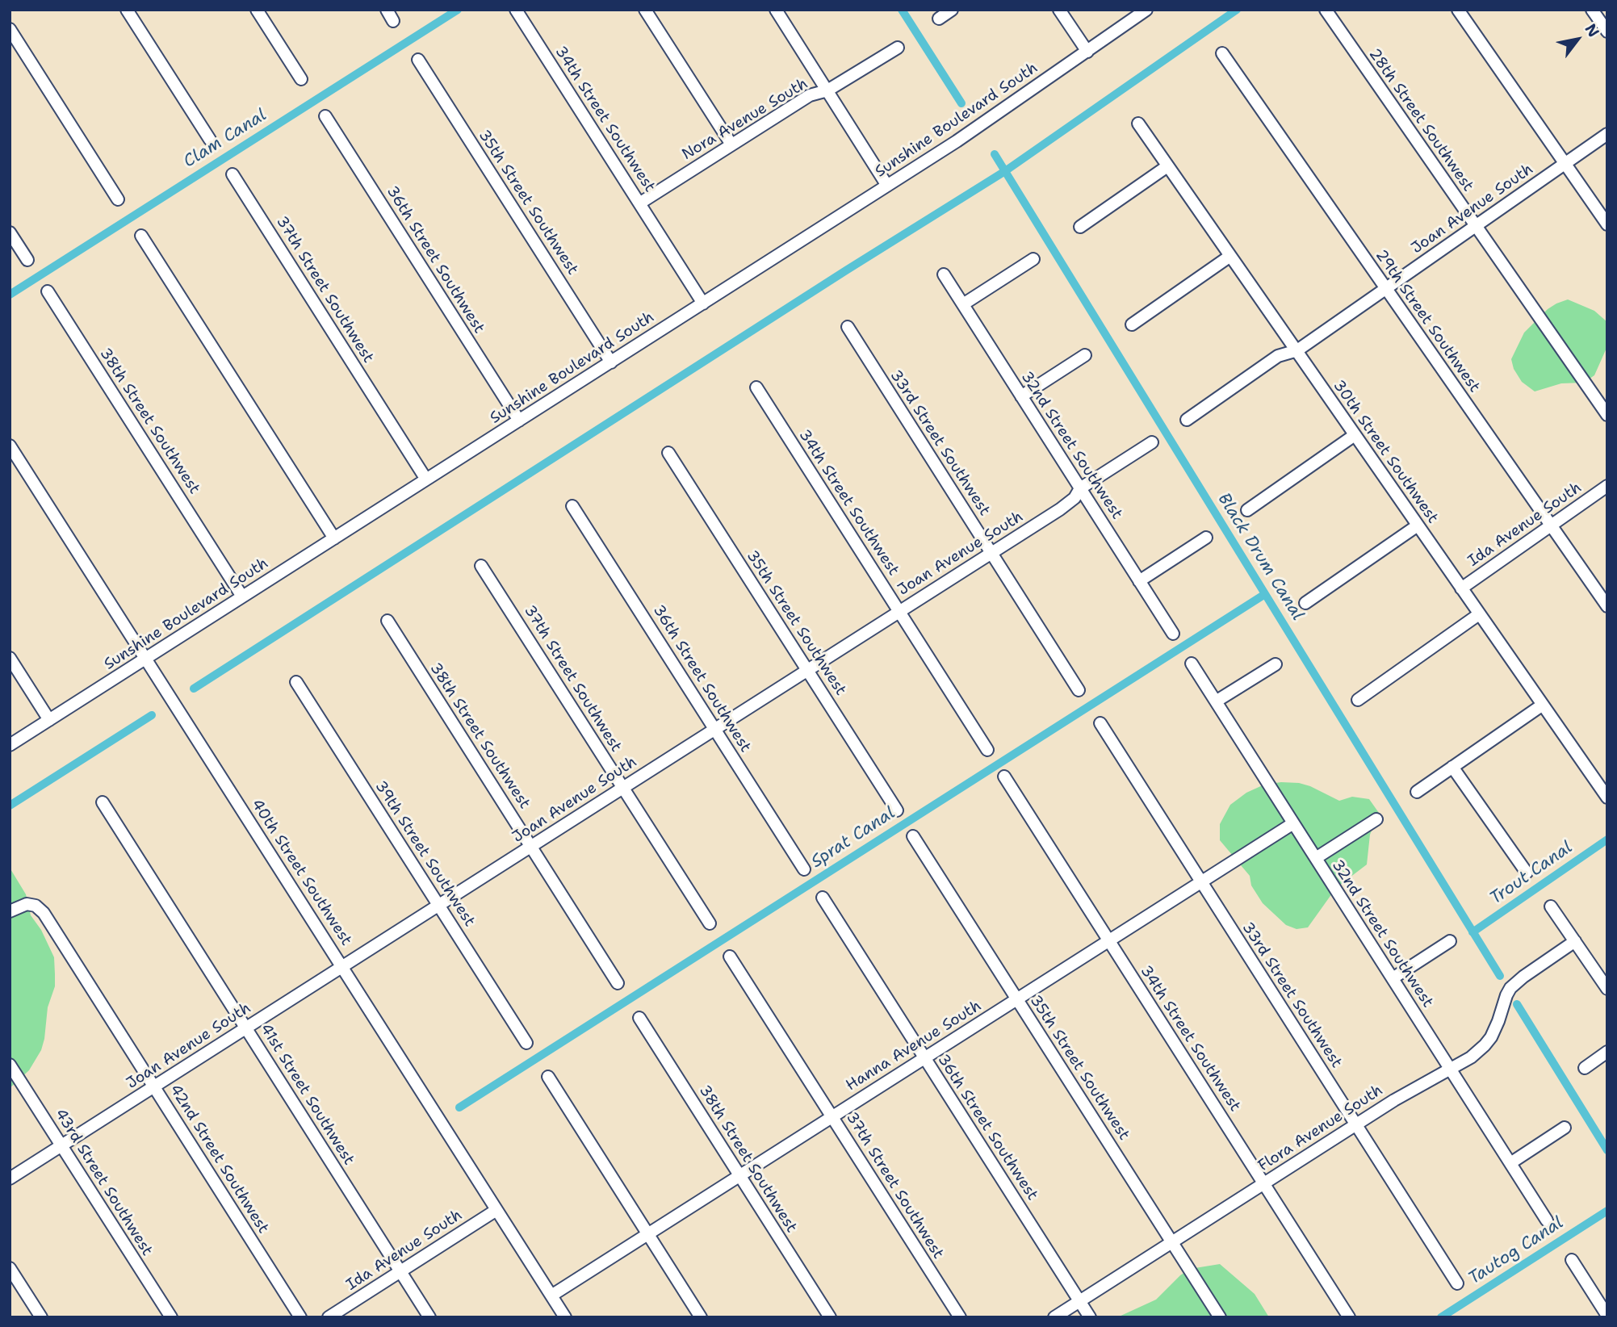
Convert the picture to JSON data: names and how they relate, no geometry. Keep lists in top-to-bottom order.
{
  "streets": {
    "street": [
      "34th Street Southwest",
      "Nora Avenue South",
      "Sunshine Boulevard South",
      "28th Street Southwest",
      "35th Street Southwest",
      "Joan Avenue South",
      "36th Street Southwest",
      "37th Street Southwest",
      "29th Street Southwest",
      "38th Street Southwest",
      "33rd Street Southwest",
      "32nd Street Southwest",
      "30th Street Southwest",
      "Ida Avenue South",
      "39th Street Southwest",
      "40th Street Southwest",
      "Hanna Avenue South",
      "41st Street Southwest",
      "Flora Avenue South",
      "42nd Street Southwest",
      "43rd Street Southwest"
    ]
  },
  "crossings": [
    ["34th Street Southwest", "Nora Avenue South"],
    ["34th Street Southwest", "Sunshine Boulevard South"],
    ["34th Street Southwest", "Joan Avenue South"],
    ["34th Street Southwest", "Hanna Avenue South"],
    ["34th Street Southwest", "Flora Avenue South"],
    ["Sunshine Boulevard South", "35th Street Southwest"],
    ["Sunshine Boulevard South", "36th Street Southwest"],
    ["Sunshine Boulevard South", "37th Street Southwest"],
    ["Sunshine Boulevard South", "38th Street Southwest"],
    ["Sunshine Boulevard South", "40th Street Southwest"],
    ["28th Street Southwest", "Joan Avenue South"],
    ["35th Street Southwest", "Joan Avenue South"],
    ["35th Street Southwest", "Hanna Avenue South"],
    ["35th Street Southwest", "Flora Avenue South"],
    ["Joan Avenue South", "36th Street Southwest"],
    ["Joan Avenue South", "37th Street Southwest"],
    ["Joan Avenue South", "29th Street Southwest"],
    ["Joan Avenue South", "38th Street Southwest"],
    ["Joan Avenue South", "33rd Street Southwest"],
    ["Joan Avenue South", "32nd Street Southwest"],
    ["Joan Avenue South", "30th Street Southwest"],
    ["Joan Avenue South", "39th Street Southwest"],
    ["Joan Avenue South", "40th Street Southwest"],
    ["Joan Avenue South", "41st Street Southwest"],
    ["Joan Avenue South", "42nd Street Southwest"],
    ["Joan Avenue South", "43rd Street Southwest"],
    ["36th Street Southwest", "Hanna Avenue South"],
    ["36th Street Southwest", "Flora Avenue South"],
    ["37th Street Southwest", "Hanna Avenue South"],
    ["29th Street Southwest", "Ida Avenue South"],
    ["38th Street Southwest", "Hanna Avenue South"],
    ["33rd Street Southwest", "Hanna Avenue South"],
    ["33rd Street Southwest", "Flora Avenue South"],
    ["32nd Street Southwest", "Hanna Avenue South"],
    ["32nd Street Southwest", "Flora Avenue South"],
    ["30th Street Southwest", "Ida Avenue South"],
    ["Ida Avenue South", "40th Street Southwest"],
    ["Ida Avenue South", "41st Street Southwest"],
    ["40th Street Southwest", "Hanna Avenue South"]
  ],
  "water": [
    "Clam Canal",
    "Black Drum Canal",
    "Sprat Canal",
    "Trout Canal",
    "Tautog Canal"
  ],
  "north": "top right"
}
